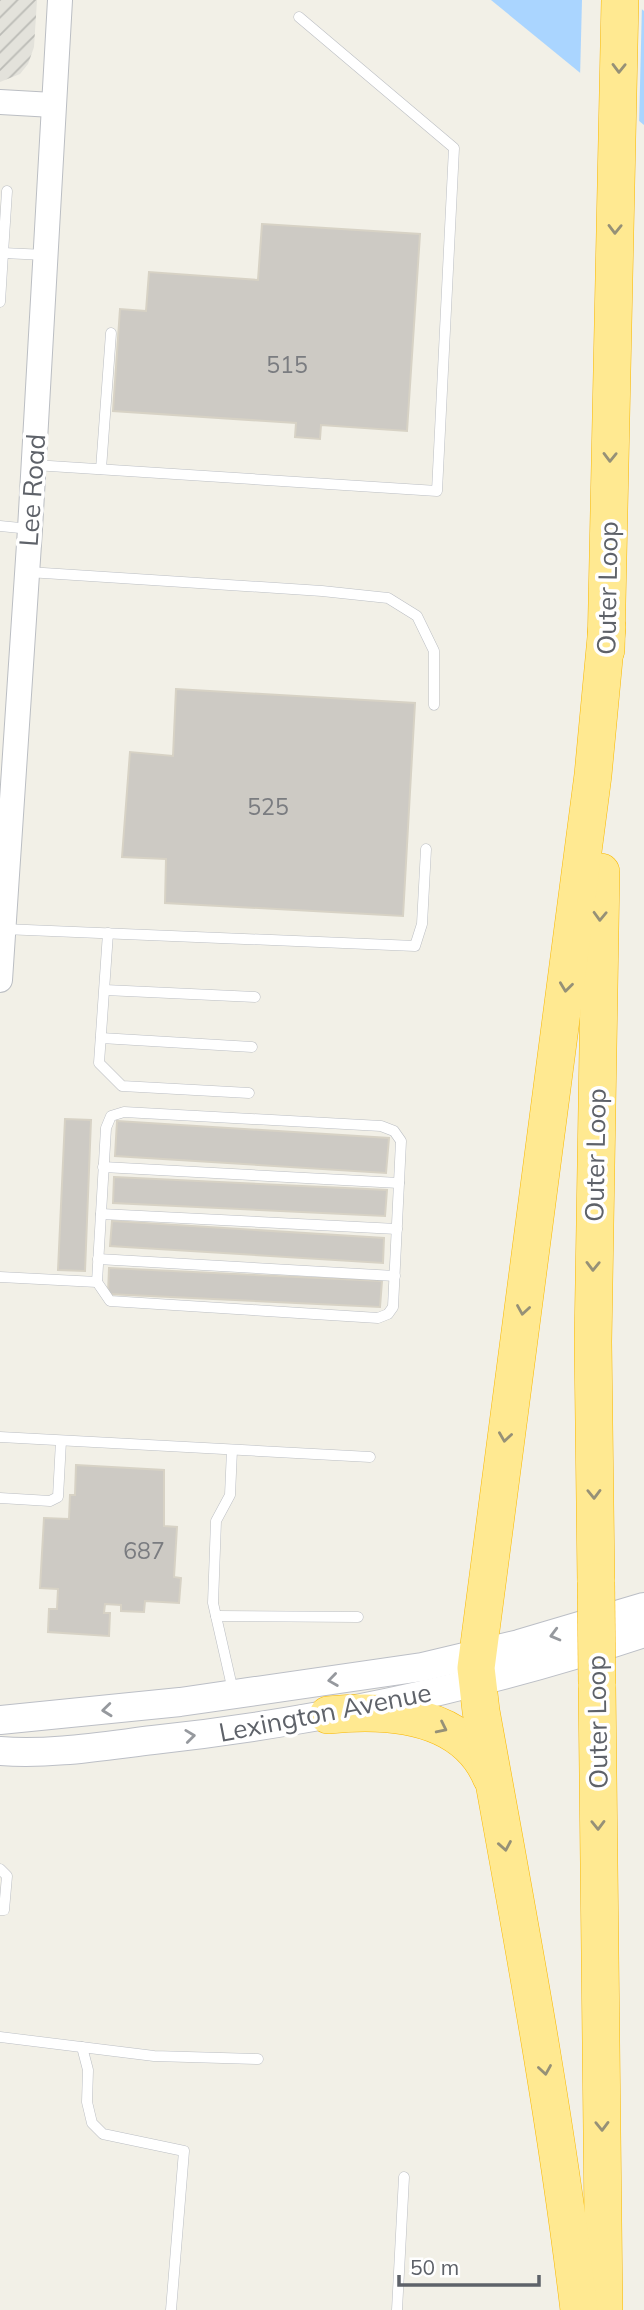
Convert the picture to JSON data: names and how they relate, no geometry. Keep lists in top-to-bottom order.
{
  "streets": {
    "highway": ["Outer Loop"],
    "main road": ["Lexington Avenue"],
    "street": ["Lee Road"]
  },
  "house_numbers": ["515", "525", "687"],
  "scale_bar": "50 m"
}
